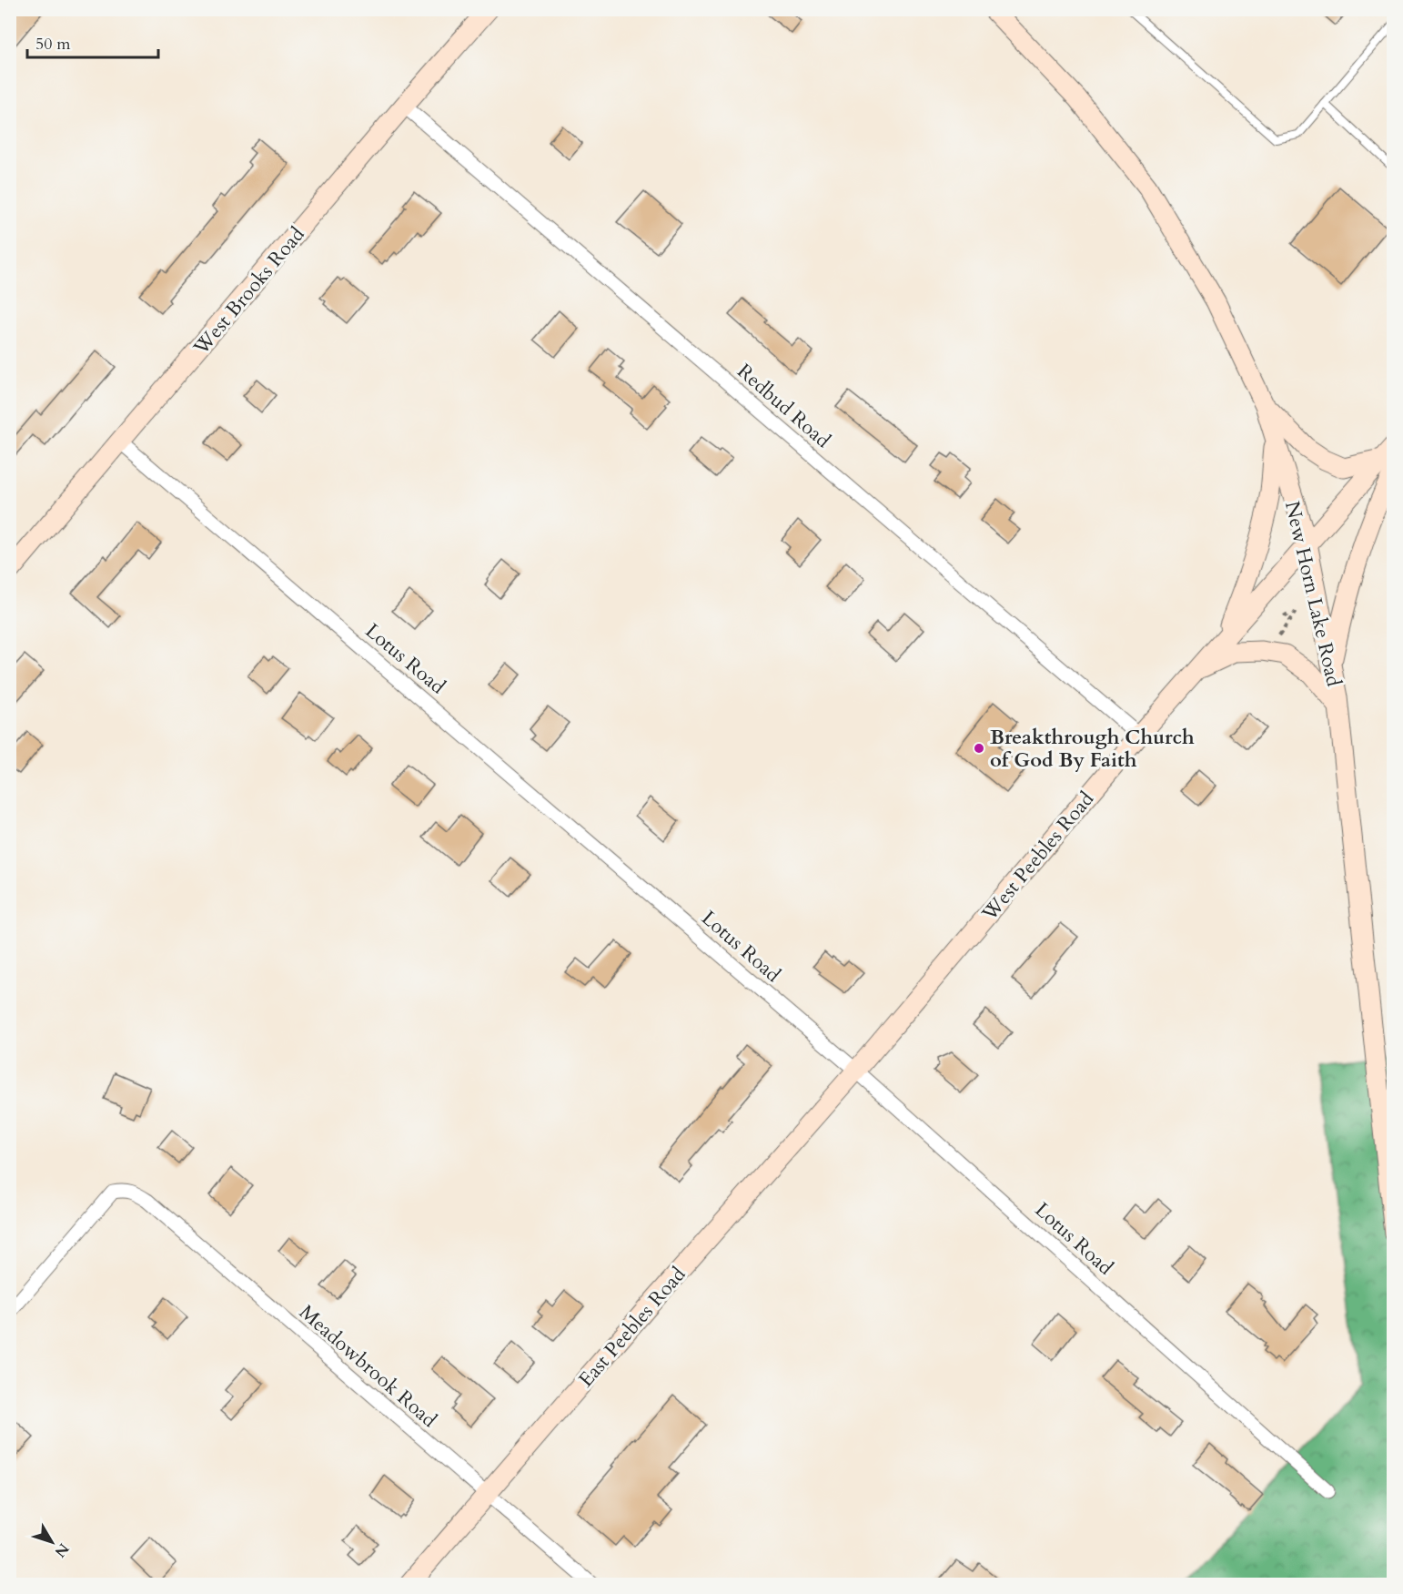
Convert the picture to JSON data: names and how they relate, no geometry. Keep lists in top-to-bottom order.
{
  "streets": {
    "main road": [
      "West Brooks Road",
      "New Horn Lake Road",
      "West Peebles Road",
      "East Peebles Road"
    ],
    "street": ["Redbud Road", "Lotus Road", "Meadowbrook Road"]
  },
  "crossings": [
    ["West Brooks Road", "Redbud Road"],
    ["West Brooks Road", "Lotus Road"],
    ["Redbud Road", "West Peebles Road"],
    ["New Horn Lake Road", "West Peebles Road"],
    ["Lotus Road", "West Peebles Road"],
    ["Lotus Road", "East Peebles Road"],
    ["West Peebles Road", "East Peebles Road"],
    ["East Peebles Road", "Meadowbrook Road"]
  ],
  "places": ["Breakthrough Church of God By Faith"],
  "scale_bar": "50 m",
  "north": "bottom right"
}
